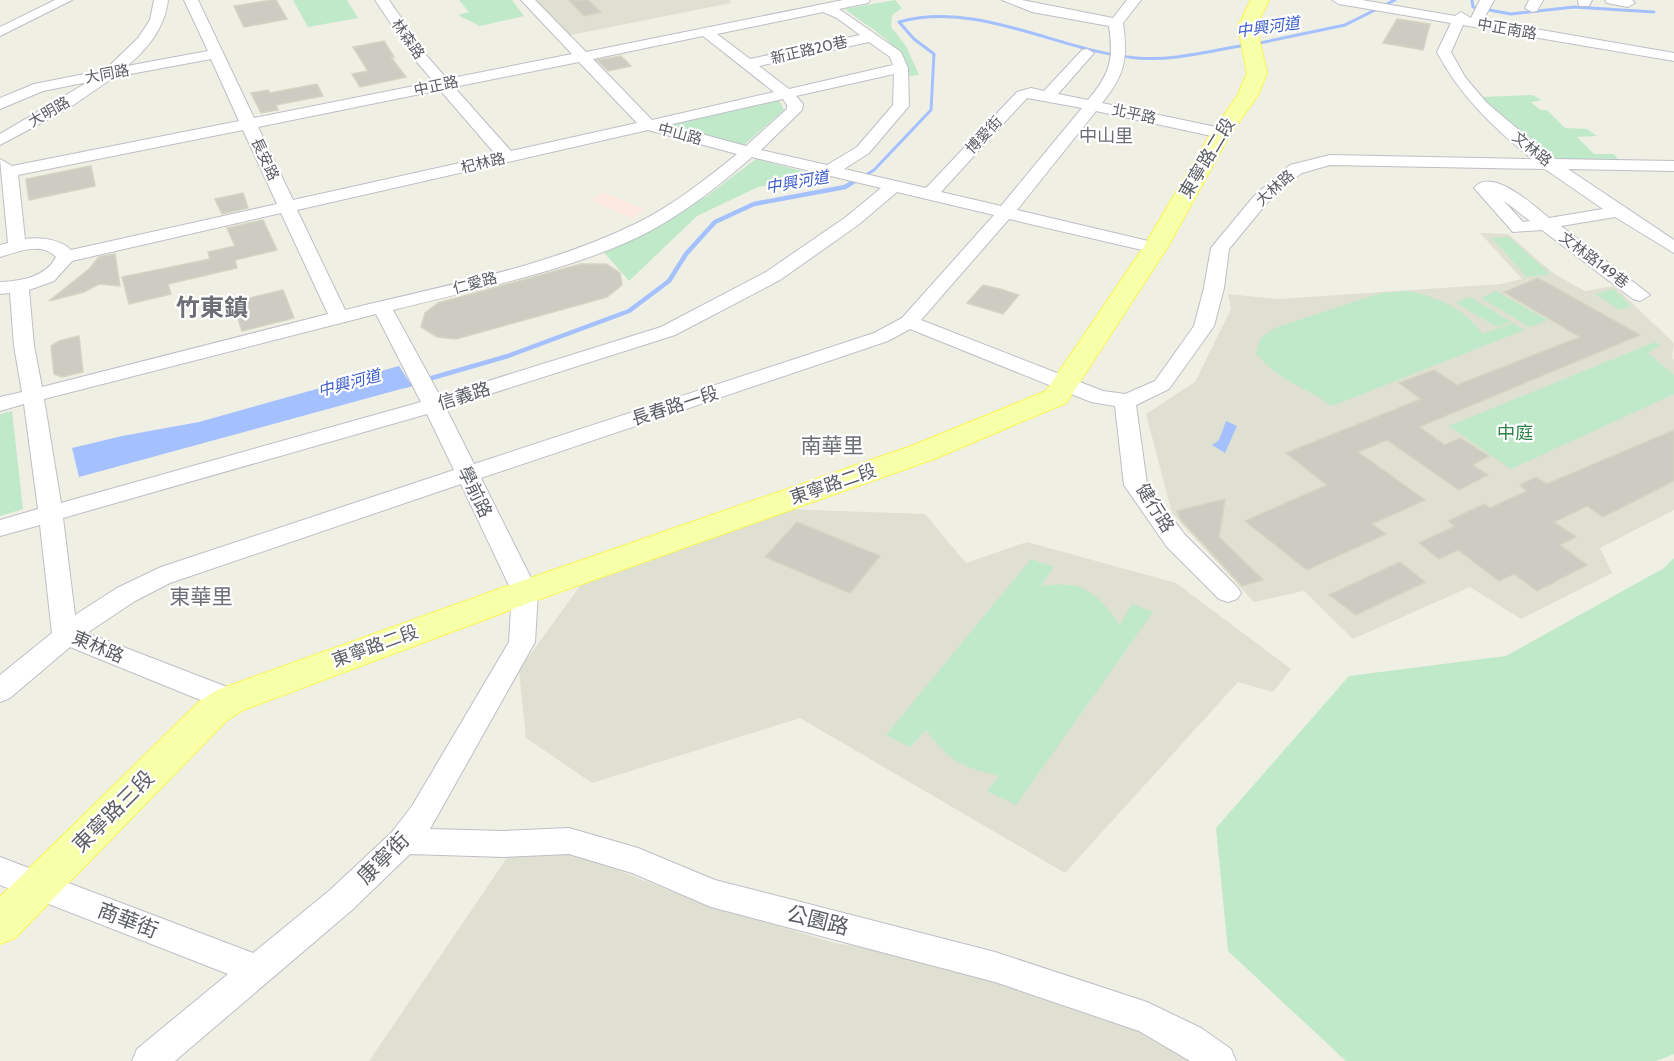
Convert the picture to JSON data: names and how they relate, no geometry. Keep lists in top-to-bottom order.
{
  "streets": {
    "main road": ["東寧路二段", "東寧路三段"],
    "street": [
      "中正南路",
      "林森路",
      "新正路20巷",
      "大同路",
      "中正路",
      "大明路",
      "北平路",
      "中山路",
      "博愛街",
      "文林路",
      "長安路",
      "杞林路",
      "大林路",
      "文林路149巷",
      "仁愛路",
      "信義路",
      "長春路一段",
      "學前路",
      "健行路",
      "東林路",
      "康寧街",
      "商華街",
      "公園路"
    ]
  },
  "crossings": [
    ["中正南路", "文林路"],
    ["林森路", "中正路"],
    ["林森路", "杞林路"],
    ["大同路", "大明路"],
    ["大同路", "長安路"],
    ["中正路", "中山路"],
    ["中正路", "長安路"],
    ["北平路", "博愛街"],
    ["北平路", "東寧路二段"],
    ["北平路", "長春路一段"],
    ["中山路", "杞林路"],
    ["中山路", "仁愛路"],
    ["中山路", "信義路"],
    ["文林路", "大林路"],
    ["文林路", "文林路149巷"],
    ["東寧路二段", "學前路"],
    ["東寧路二段", "東林路"],
    ["東寧路二段", "東寧路三段"],
    ["東寧路二段", "康寧街"],
    ["長安路", "杞林路"],
    ["長安路", "仁愛路"],
    ["杞林路", "仁愛路"],
    ["大林路", "健行路"],
    ["仁愛路", "學前路"],
    ["仁愛路", "東林路"],
    ["信義路", "學前路"],
    ["信義路", "東林路"],
    ["長春路一段", "學前路"],
    ["長春路一段", "東林路"],
    ["學前路", "康寧街"],
    ["東林路", "東寧路三段"],
    ["東寧路三段", "商華街"],
    ["康寧街", "商華街"],
    ["康寧街", "公園路"]
  ],
  "districts": [
    "中山里",
    "竹東鎮",
    "南華里",
    "東華里"
  ],
  "water": ["中興河道"],
  "parks": ["中庭"]
}
